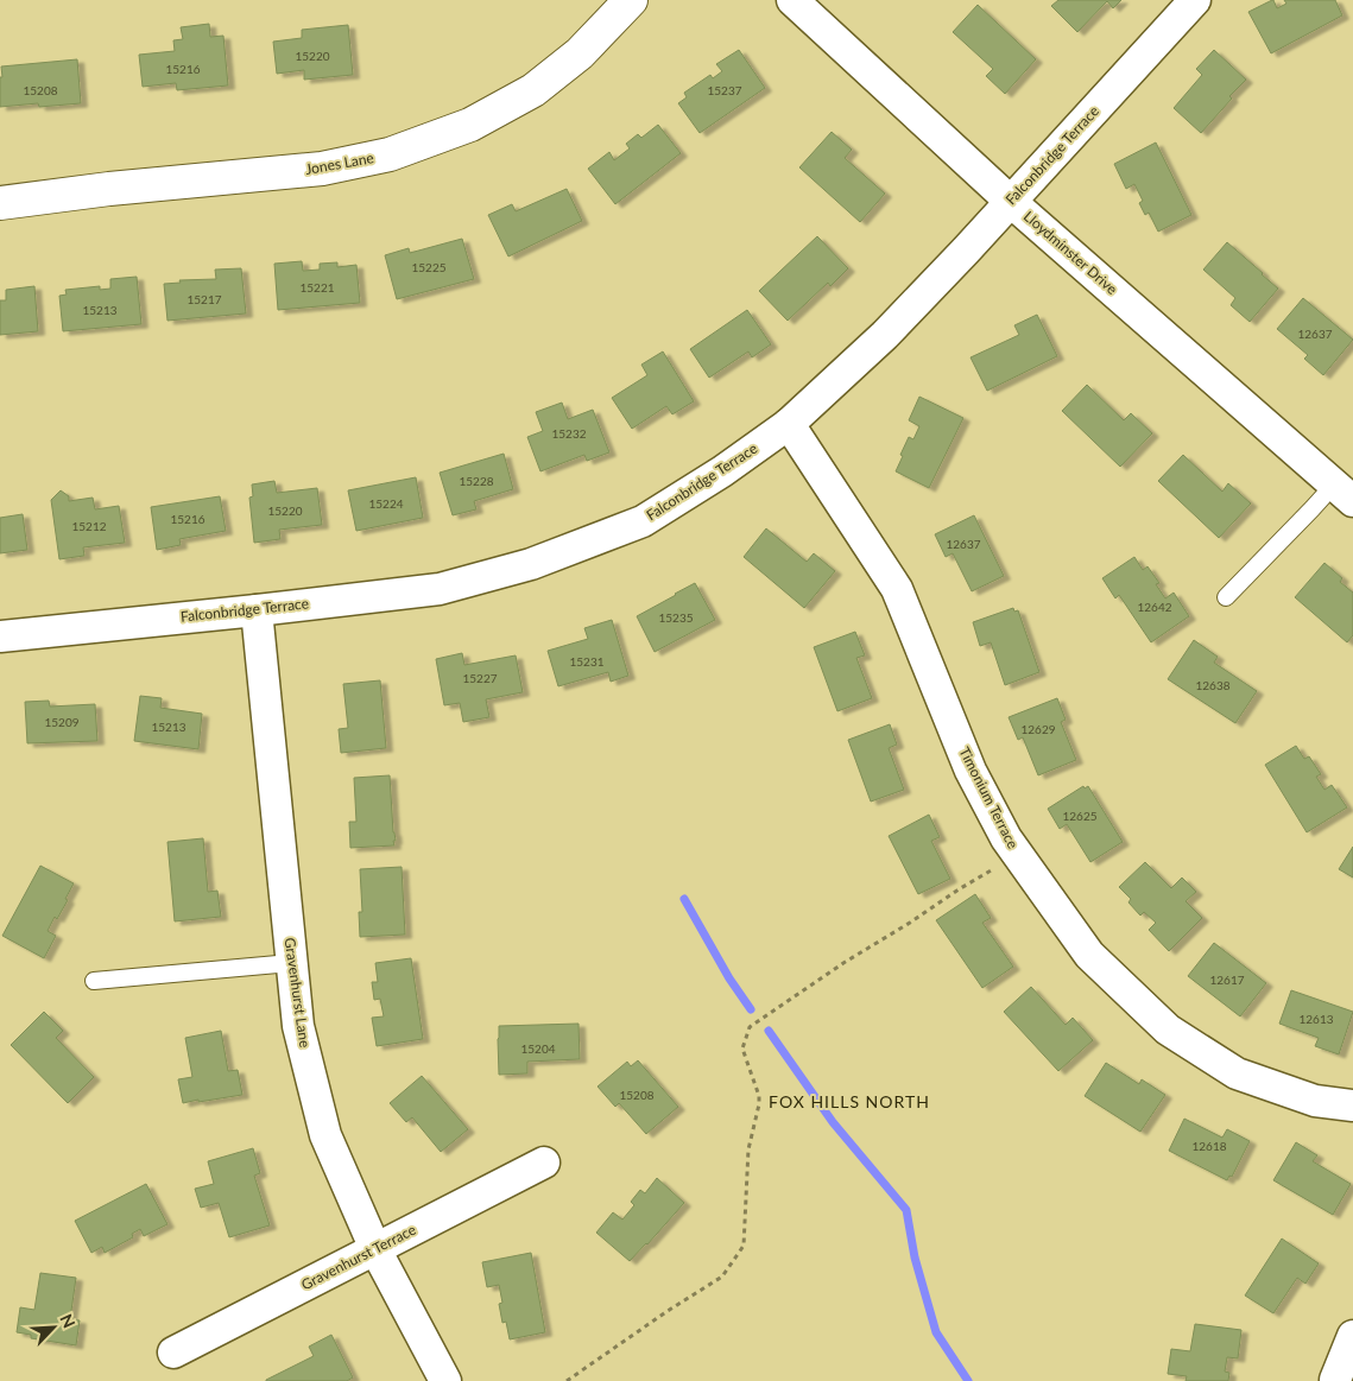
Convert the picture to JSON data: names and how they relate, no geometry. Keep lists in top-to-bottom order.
{
  "streets": {
    "street": [
      "Falconbridge Terrace",
      "Jones Lane",
      "Lloydminster Drive",
      "Timonium Terrace",
      "Gravenhurst Lane",
      "Gravenhurst Terrace"
    ]
  },
  "crossings": [
    ["Falconbridge Terrace", "Lloydminster Drive"],
    ["Falconbridge Terrace", "Timonium Terrace"],
    ["Falconbridge Terrace", "Gravenhurst Lane"],
    ["Gravenhurst Lane", "Gravenhurst Terrace"]
  ],
  "districts": ["FOX HILLS NORTH"],
  "house_numbers": [
    "15220",
    "15216",
    "15208",
    "15237",
    "15225",
    "15221",
    "15217",
    "15213",
    "12637",
    "15232",
    "15228",
    "15224",
    "15220",
    "15216",
    "15212",
    "12637",
    "12642",
    "15235",
    "15231",
    "15227",
    "12638",
    "15209",
    "15213",
    "12629",
    "12625",
    "12617",
    "12613",
    "15204",
    "15208",
    "12618"
  ],
  "north": "top right"
}
